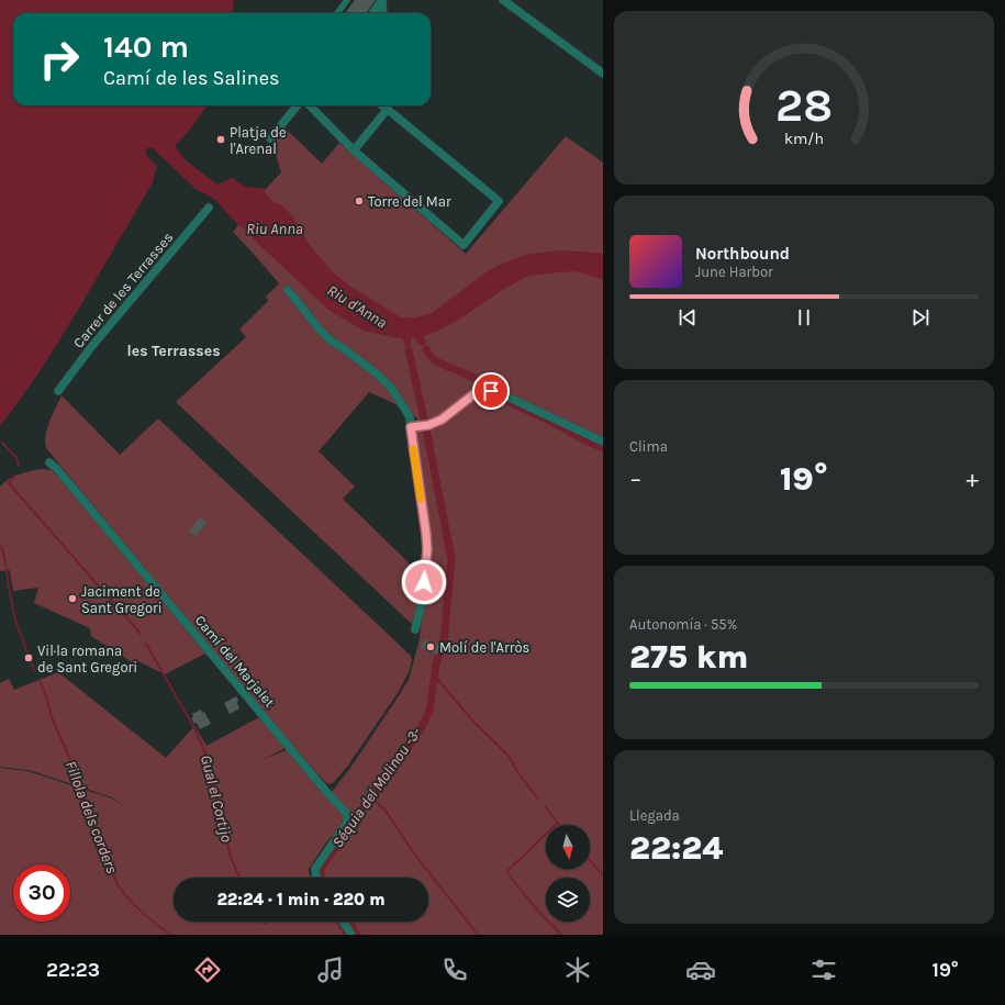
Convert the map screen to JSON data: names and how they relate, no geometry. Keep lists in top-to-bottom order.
{
  "streets": {
    "street": ["Carrer de les Terrasses", "Camí del Marjalet"]
  },
  "districts": ["les Terrasses"],
  "water": [
    "Riu Anna",
    "Riu d'Anna",
    "Séquia del Molinou -3-",
    "Gual el Cortijo",
    "Fillola dels corders"
  ],
  "places": [
    "Platja de l'Arenal",
    "Torre del Mar",
    "Jaciment de Sant Gregori",
    "Molí de l'Arròs",
    "Vil·la romana de Sant Gregori"
  ],
  "north": "bottom",
  "page": {
    "turn": ["140 m", "Camí de les Salines"],
    "song": ["Northbound", "June Harbor"],
    "tile": [
      "Clima",
      ["Autonomía · 55%", "275 km"],
      ["Llegada", "22:24"]
    ],
    "heat": ["−", "19°", "+"],
    "limit": "30",
    "trip": "22:24 · 1 min · 220 m",
    "tabs": ["22:23", "19°"],
    "gauge": ["28", "km/h"]
  }
}
